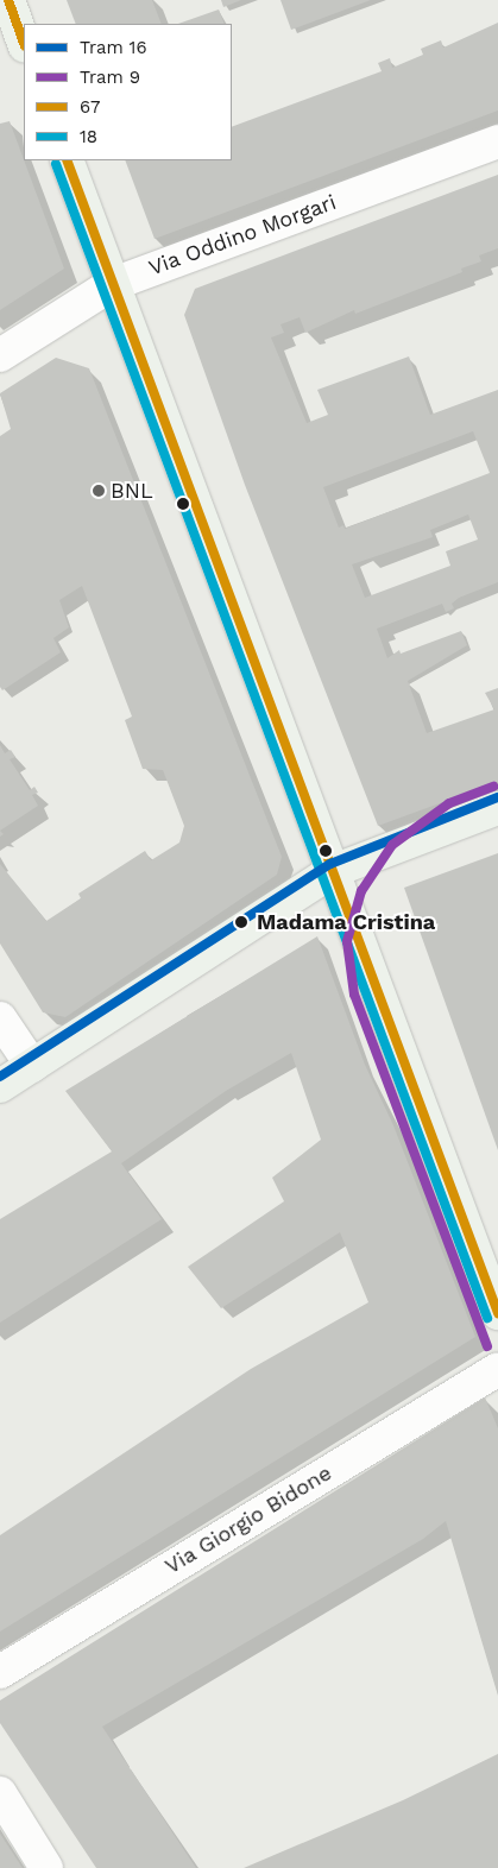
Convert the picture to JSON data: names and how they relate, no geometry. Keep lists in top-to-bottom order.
{
  "streets": {
    "street": ["Via Oddino Morgari", "Via Giorgio Bidone"]
  },
  "places": ["BNL", "Madama Cristina"],
  "lines": [
    "transit line 67",
    "transit line 18",
    "tram line 9",
    "tram line 16"
  ],
  "legend": [
    "Tram 16",
    "Tram 9",
    "67",
    "18"
  ]
}
